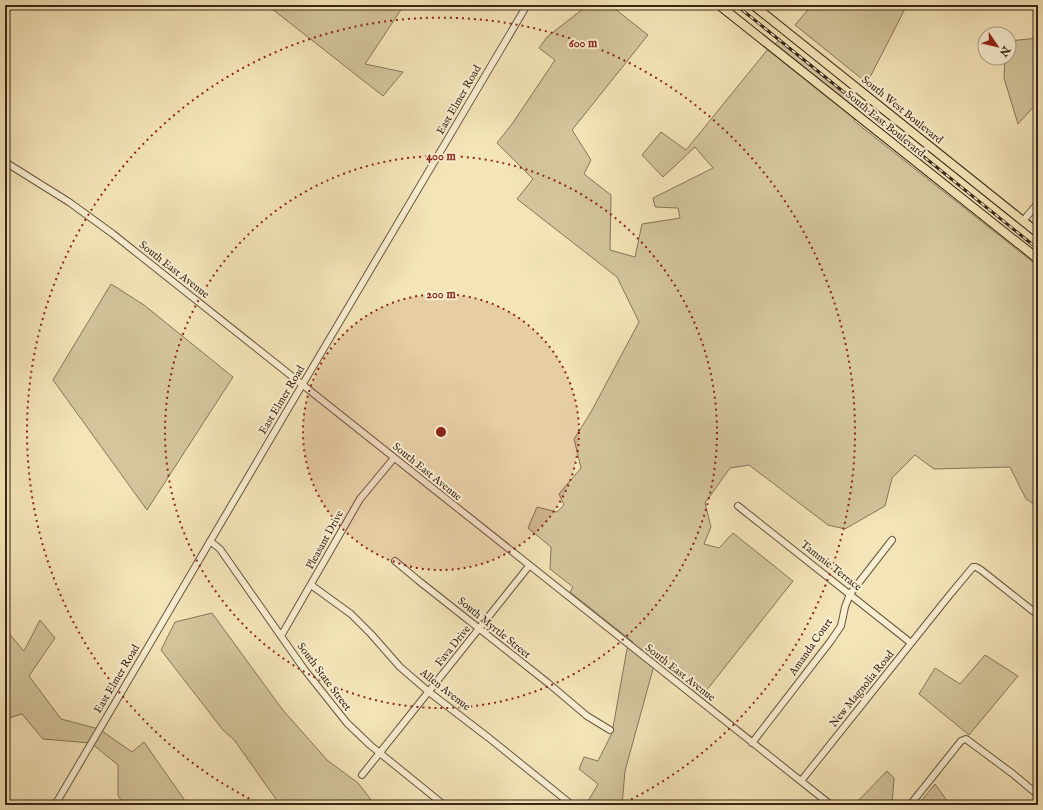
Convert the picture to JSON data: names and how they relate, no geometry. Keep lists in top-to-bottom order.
{
  "streets": {
    "main road": ["South West Boulevard", "South East Boulevard"],
    "street": [
      "East Elmer Road",
      "South East Avenue",
      "Pleasant Drive",
      "Tammie Terrace",
      "South Myrtle Street",
      "Fava Drive",
      "Amanda Court",
      "South State Street",
      "New Magnolia Road",
      "Allen Avenue"
    ]
  },
  "crossings": [
    ["East Elmer Road", "South East Avenue"],
    ["East Elmer Road", "South State Street"],
    ["South East Avenue", "Pleasant Drive"],
    ["South East Avenue", "Fava Drive"],
    ["South East Avenue", "Amanda Court"],
    ["South East Avenue", "New Magnolia Road"],
    ["Pleasant Drive", "South State Street"],
    ["Pleasant Drive", "Allen Avenue"],
    ["Tammie Terrace", "Amanda Court"],
    ["Tammie Terrace", "New Magnolia Road"],
    ["South Myrtle Street", "Fava Drive"],
    ["Fava Drive", "South State Street"],
    ["Fava Drive", "Allen Avenue"]
  ],
  "north": "bottom right",
  "rings": ["600 m", "400 m", "200 m"]
}
